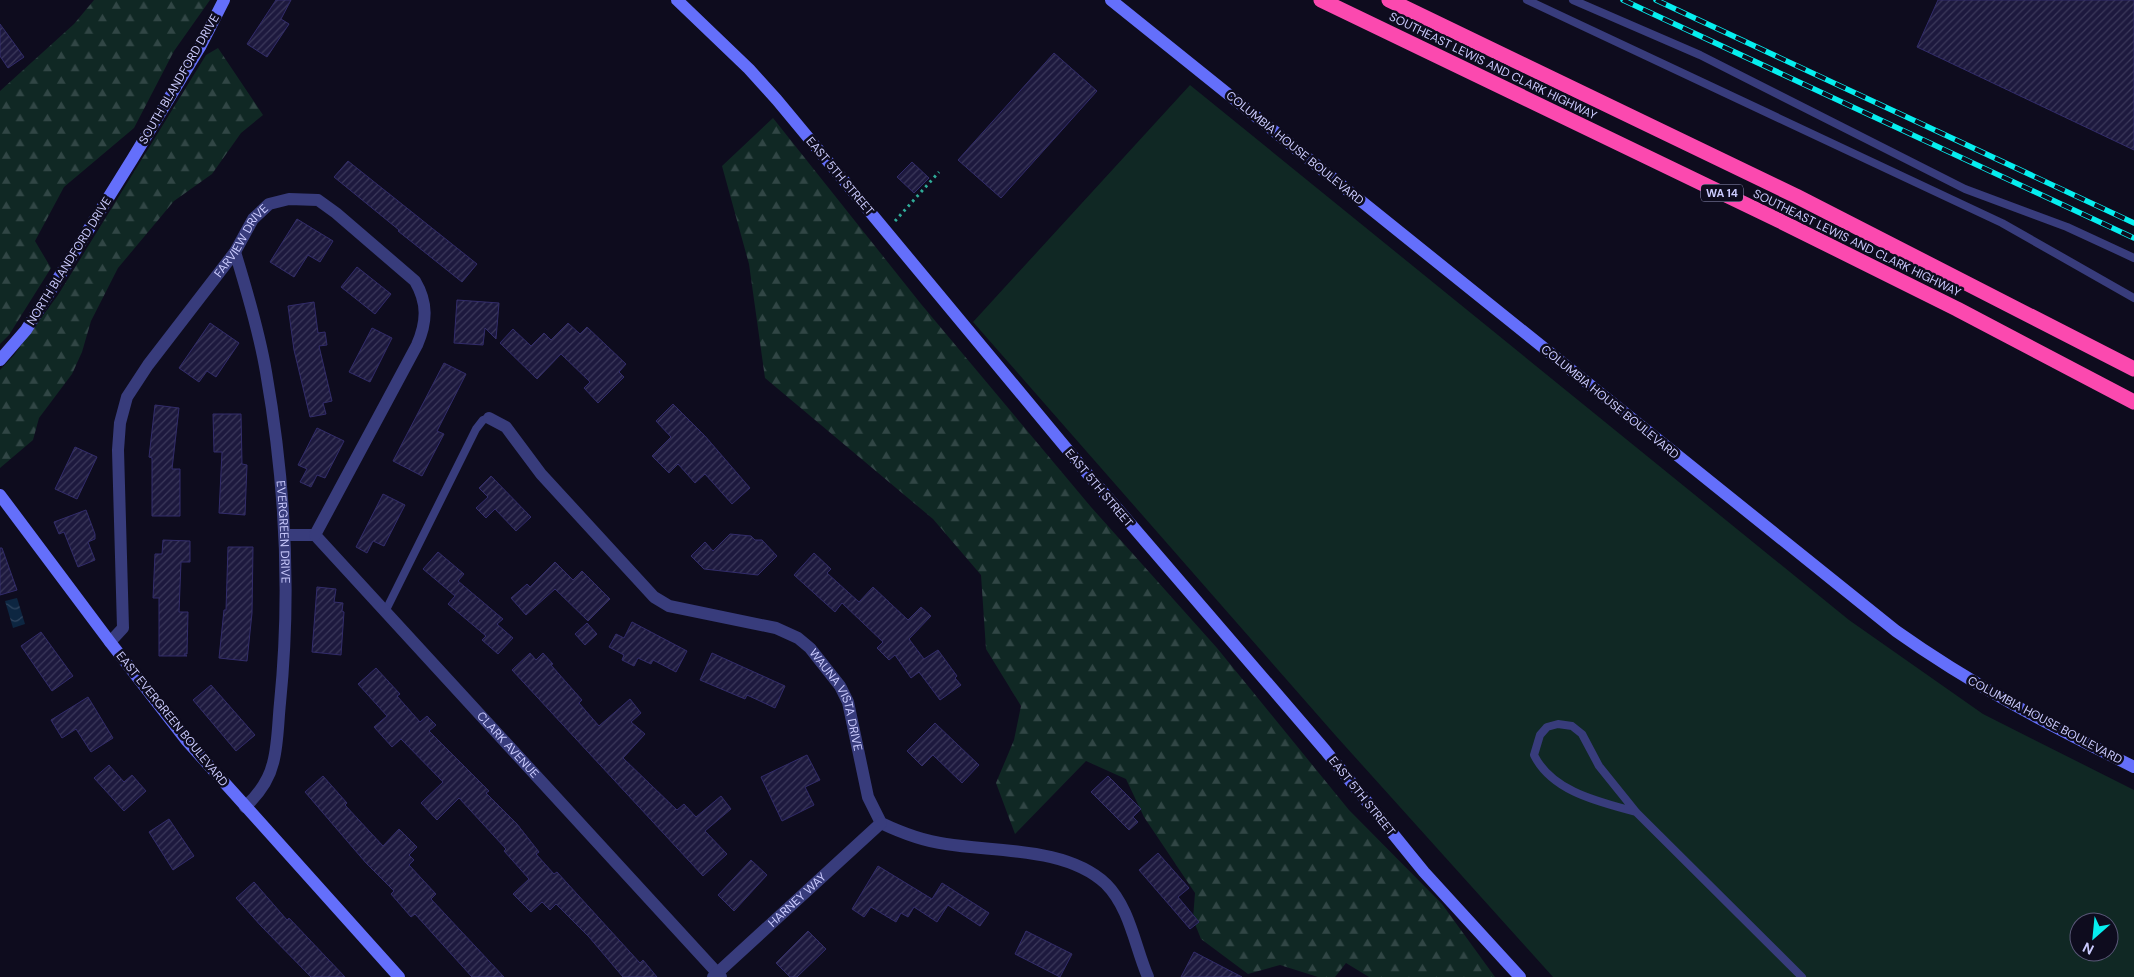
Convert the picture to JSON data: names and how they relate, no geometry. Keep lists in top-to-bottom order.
{
  "streets": {
    "highway": ["SOUTHEAST LEWIS AND CLARK HIGHWAY", "WA 14"],
    "street": [
      "SOUTH BLANDFORD DRIVE",
      "COLUMBIA HOUSE BOULEVARD",
      "EAST 5TH STREET",
      "FARVIEW DRIVE",
      "NORTH BLANDFORD DRIVE",
      "EVERGREEN DRIVE",
      "WAUNA VISTA DRIVE",
      "EAST EVERGREEN BOULEVARD",
      "CLARK AVENUE",
      "HARNEY WAY"
    ]
  },
  "crossings": [
    ["SOUTH BLANDFORD DRIVE", "NORTH BLANDFORD DRIVE"],
    ["FARVIEW DRIVE", "EVERGREEN DRIVE"],
    ["FARVIEW DRIVE", "EAST EVERGREEN BOULEVARD"],
    ["FARVIEW DRIVE", "CLARK AVENUE"],
    ["EVERGREEN DRIVE", "EAST EVERGREEN BOULEVARD"],
    ["WAUNA VISTA DRIVE", "HARNEY WAY"],
    ["CLARK AVENUE", "HARNEY WAY"]
  ],
  "north": "bottom left"
}
